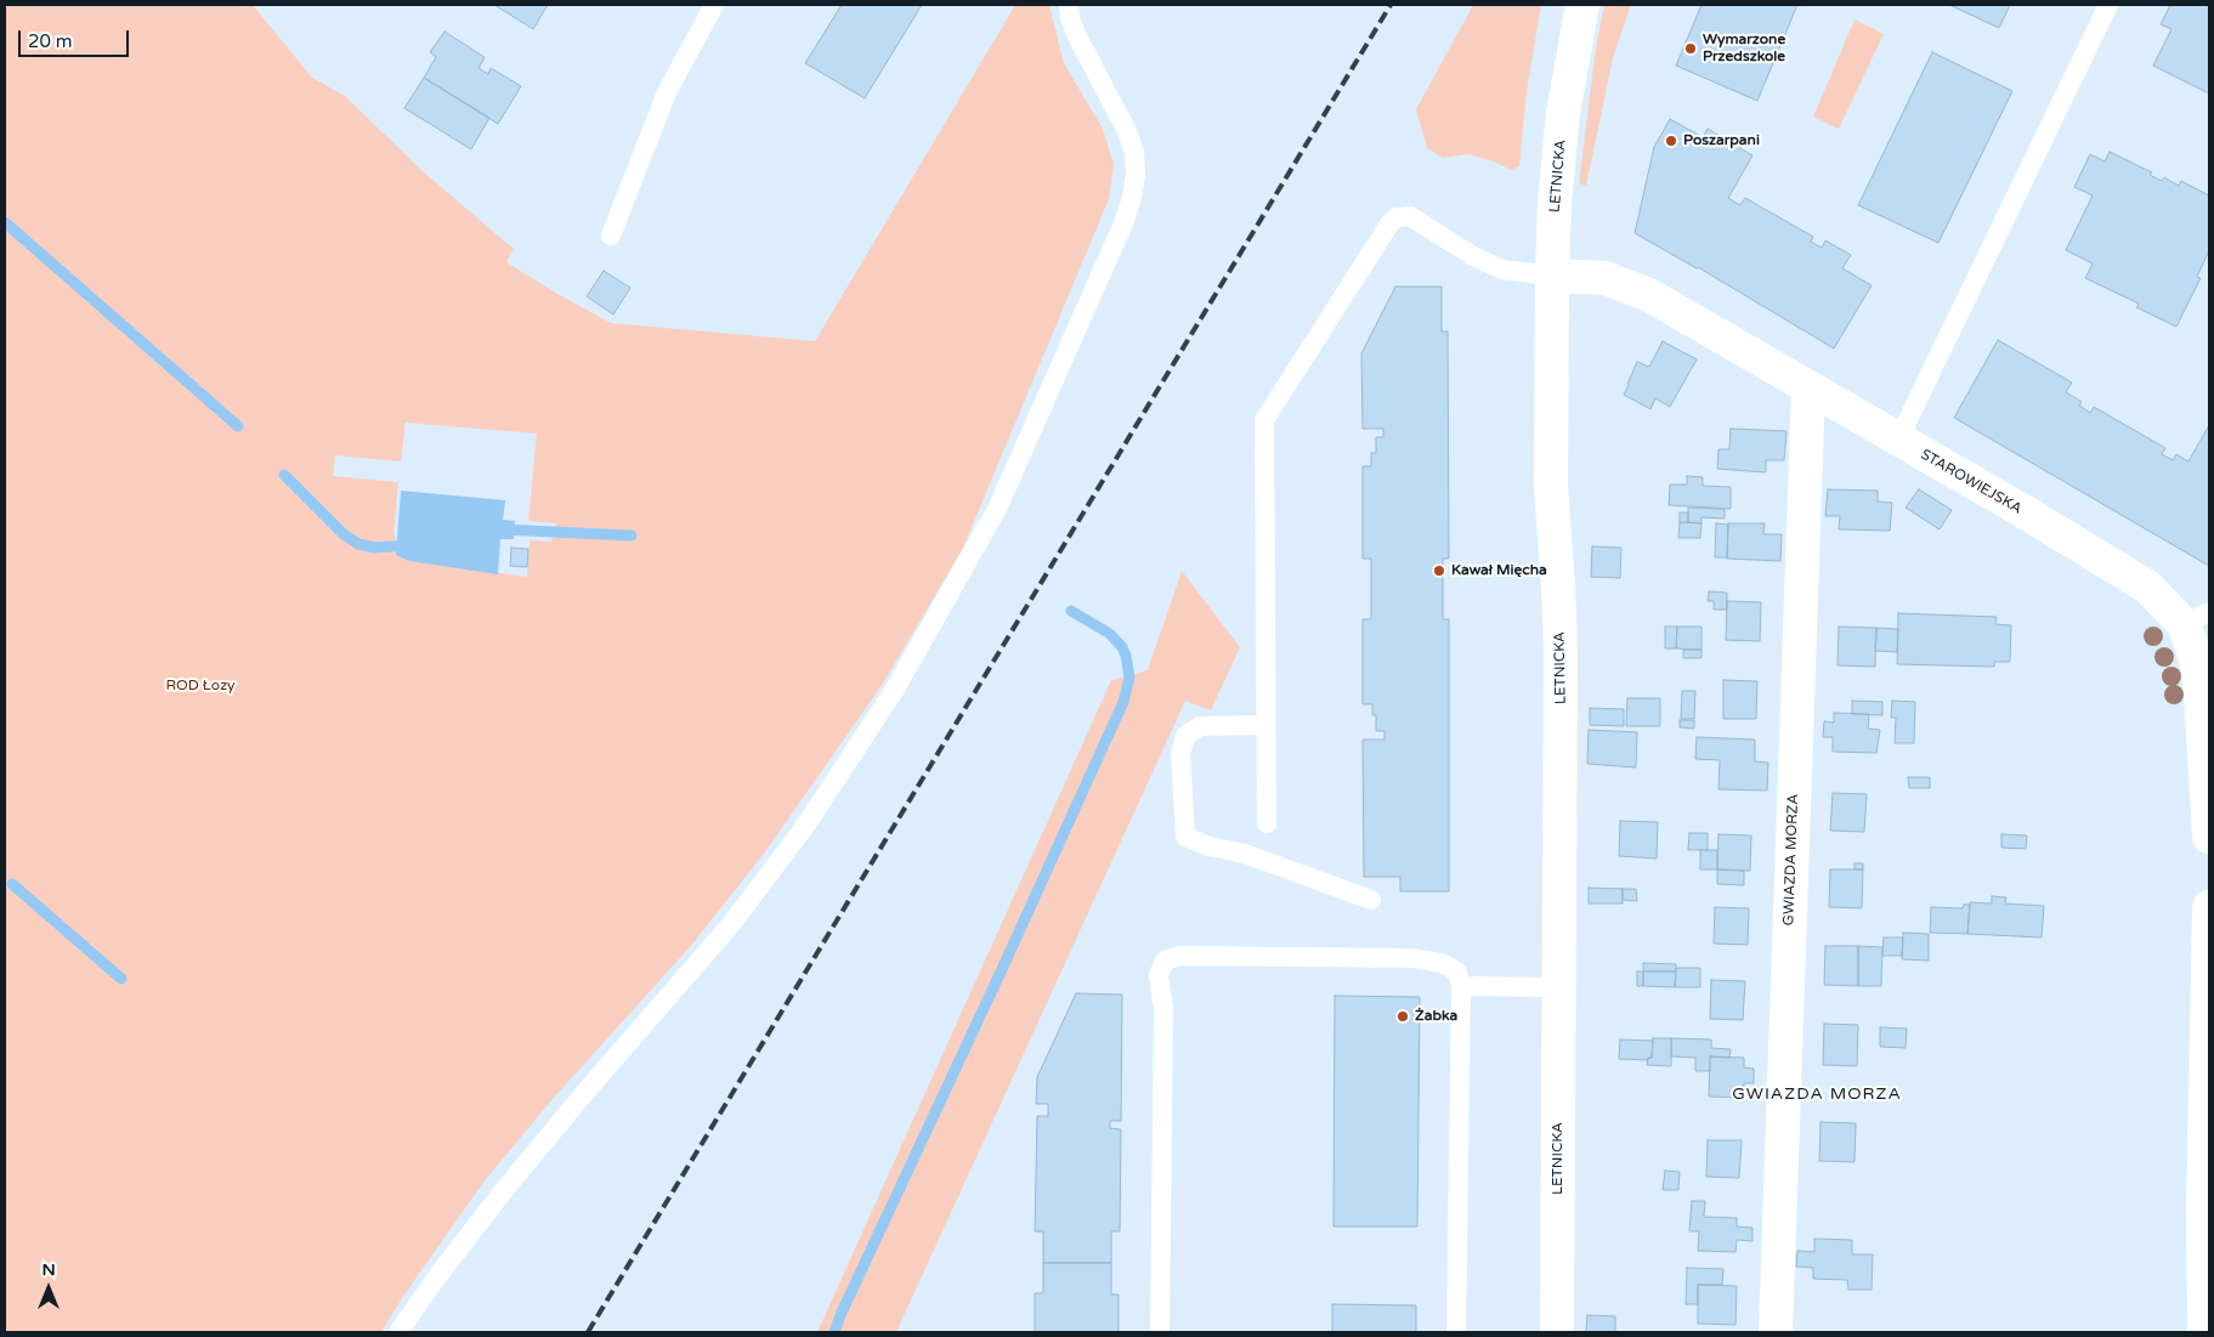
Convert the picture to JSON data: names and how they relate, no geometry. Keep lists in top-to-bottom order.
{
  "streets": {
    "street": ["LETNICKA", "STAROWIEJSKA", "GWIAZDA MORZA"]
  },
  "crossings": [
    ["LETNICKA", "STAROWIEJSKA"],
    ["STAROWIEJSKA", "GWIAZDA MORZA"]
  ],
  "districts": ["GWIAZDA MORZA"],
  "parks": ["ROD Łozy"],
  "places": [
    "Wymarzone Przedszkole",
    "Poszarpani",
    "Kawał Mięcha",
    "Żabka"
  ],
  "scale_bar": "20 m",
  "north": "top"
}
